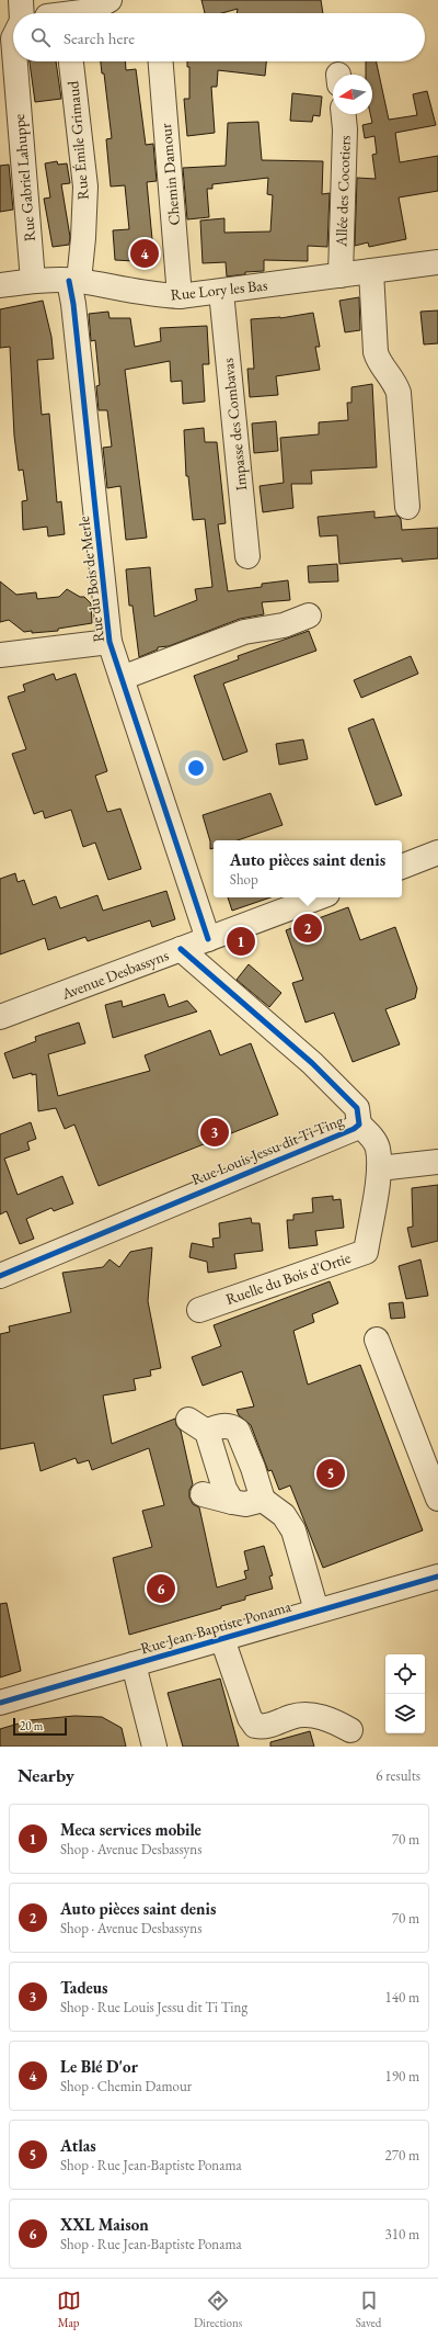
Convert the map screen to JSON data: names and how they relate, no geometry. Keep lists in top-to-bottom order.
{
  "streets": {
    "street": [
      "Rue Émile Grimaud",
      "Chemin Damour",
      "Rue Gabriel Lahuppe",
      "Allée des Cocotiers",
      "Rue Lory les Bas",
      "Impasse des Combavas",
      "Rue du Bois de Merle",
      "Avenue Desbassyns",
      "Rue Louis Jessu dit Ti Ting",
      "Ruelle du Bois d'Ortie",
      "Rue Jean-Baptiste Ponama"
    ]
  },
  "crossings": [
    ["Rue Émile Grimaud", "Rue Lory les Bas"],
    ["Rue Émile Grimaud", "Rue du Bois de Merle"],
    ["Chemin Damour", "Rue Lory les Bas"],
    ["Rue Gabriel Lahuppe", "Rue Lory les Bas"],
    ["Allée des Cocotiers", "Rue Lory les Bas"],
    ["Rue Lory les Bas", "Impasse des Combavas"],
    ["Rue Lory les Bas", "Rue du Bois de Merle"],
    ["Rue du Bois de Merle", "Avenue Desbassyns"],
    ["Avenue Desbassyns", "Rue Louis Jessu dit Ti Ting"]
  ],
  "scale_bar": "20 m",
  "north": "left",
  "page": {
    "search": "Search here",
    "pins": [
      "4",
      "2",
      "1",
      "3",
      "5",
      "6"
    ],
    "popup": ["Auto pièces saint denis", "Shop"],
    "scale": "20 m",
    "heading": ["Nearby", "6 results"],
    "list": [
      {
        "mark": "1",
        "name": "Meca services mobile",
        "note": "Shop · Avenue Desbassyns",
        "value": "70 m"
      },
      {
        "mark": "2",
        "name": "Auto pièces saint denis",
        "note": "Shop · Avenue Desbassyns",
        "value": "70 m"
      },
      {
        "mark": "3",
        "name": "Tadeus",
        "note": "Shop · Rue Louis Jessu dit Ti Ting",
        "value": "140 m"
      },
      {
        "mark": "4",
        "name": "Le Blé D'or",
        "note": "Shop · Chemin Damour",
        "value": "190 m"
      },
      {
        "mark": "5",
        "name": "Atlas",
        "note": "Shop · Rue Jean-Baptiste Ponama",
        "value": "270 m"
      },
      {
        "mark": "6",
        "name": "XXL Maison",
        "note": "Shop · Rue Jean-Baptiste Ponama",
        "value": "310 m"
      }
    ],
    "nav": ["Map", "Directions", "Saved"]
  }
}
